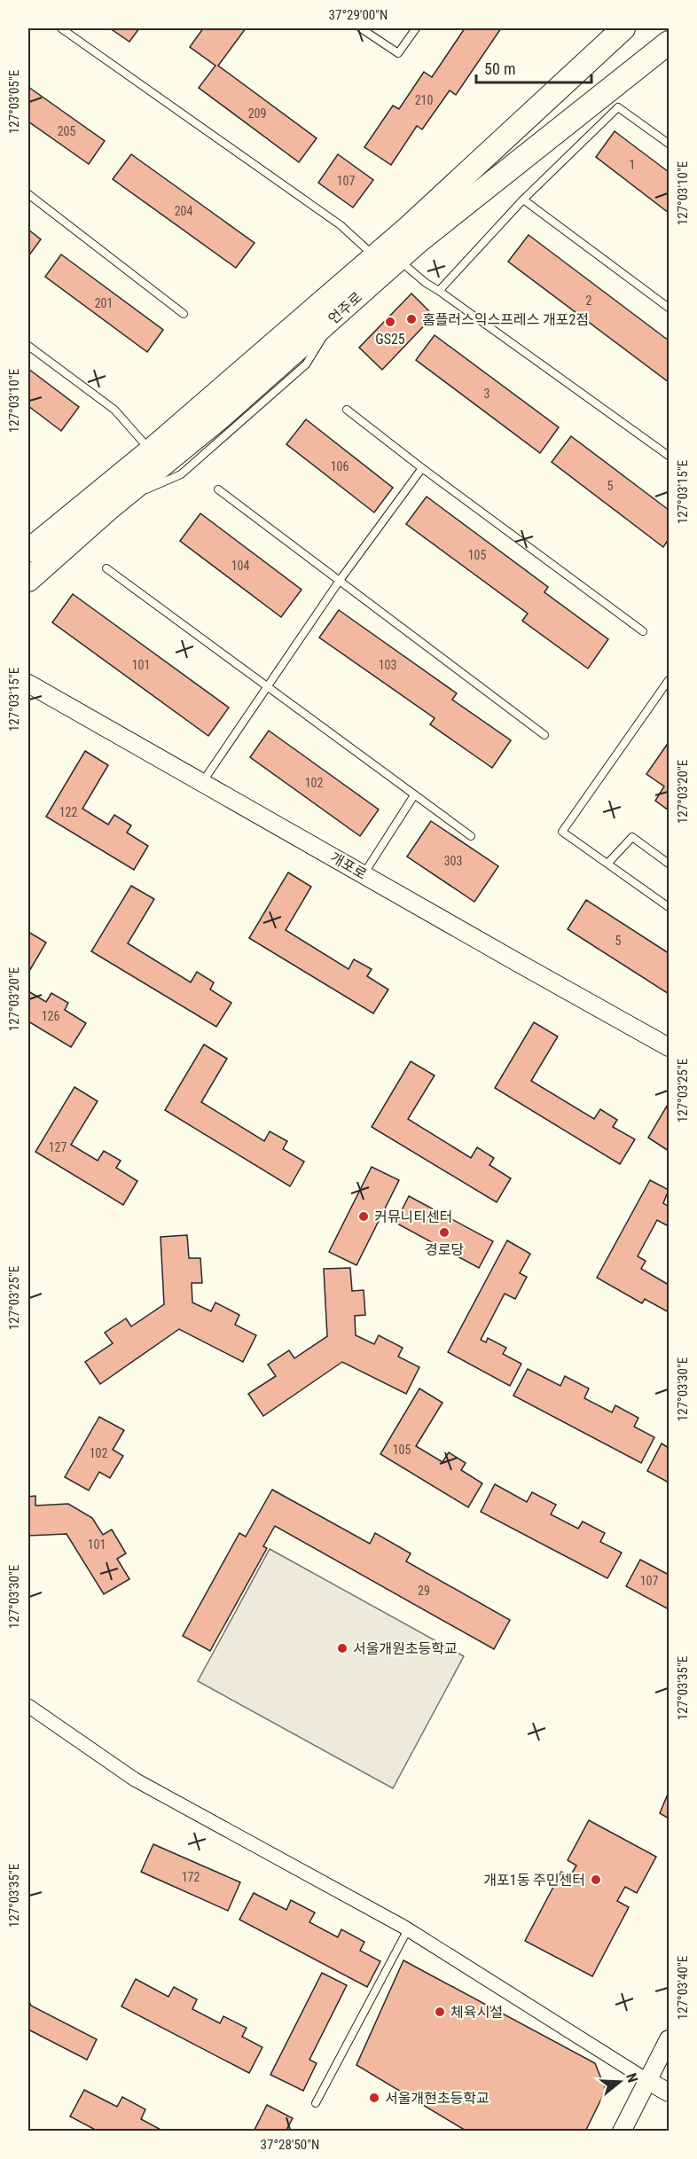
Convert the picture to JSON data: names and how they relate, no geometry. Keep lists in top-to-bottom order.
{
  "streets": {
    "main road": ["언주로"],
    "street": ["개포로"]
  },
  "places": [
    "홈플러스익스프레스 개포2점",
    "GS25",
    "커뮤니티센터",
    "경로당",
    "서울개원초등학교",
    "개포1동 주민센터",
    "체육시설",
    "서울개현초등학교"
  ],
  "house_numbers": [
    "210",
    "209",
    "205",
    "1",
    "107",
    "204",
    "2",
    "201",
    "3",
    "106",
    "5",
    "105",
    "104",
    "101",
    "103",
    "102",
    "122",
    "303",
    "5",
    "126",
    "127",
    "105",
    "102",
    "101",
    "107",
    "29",
    "172"
  ],
  "scale_bar": "50 m",
  "north": "right",
  "coordinates": [
    "37°29'00\"N",
    "127°03'05\"E",
    "127°03'10\"E",
    "127°03'15\"E",
    "127°03'20\"E",
    "127°03'25\"E",
    "127°03'30\"E",
    "127°03'35\"E",
    "127°03'40\"E",
    "37°28'50\"N"
  ]
}
